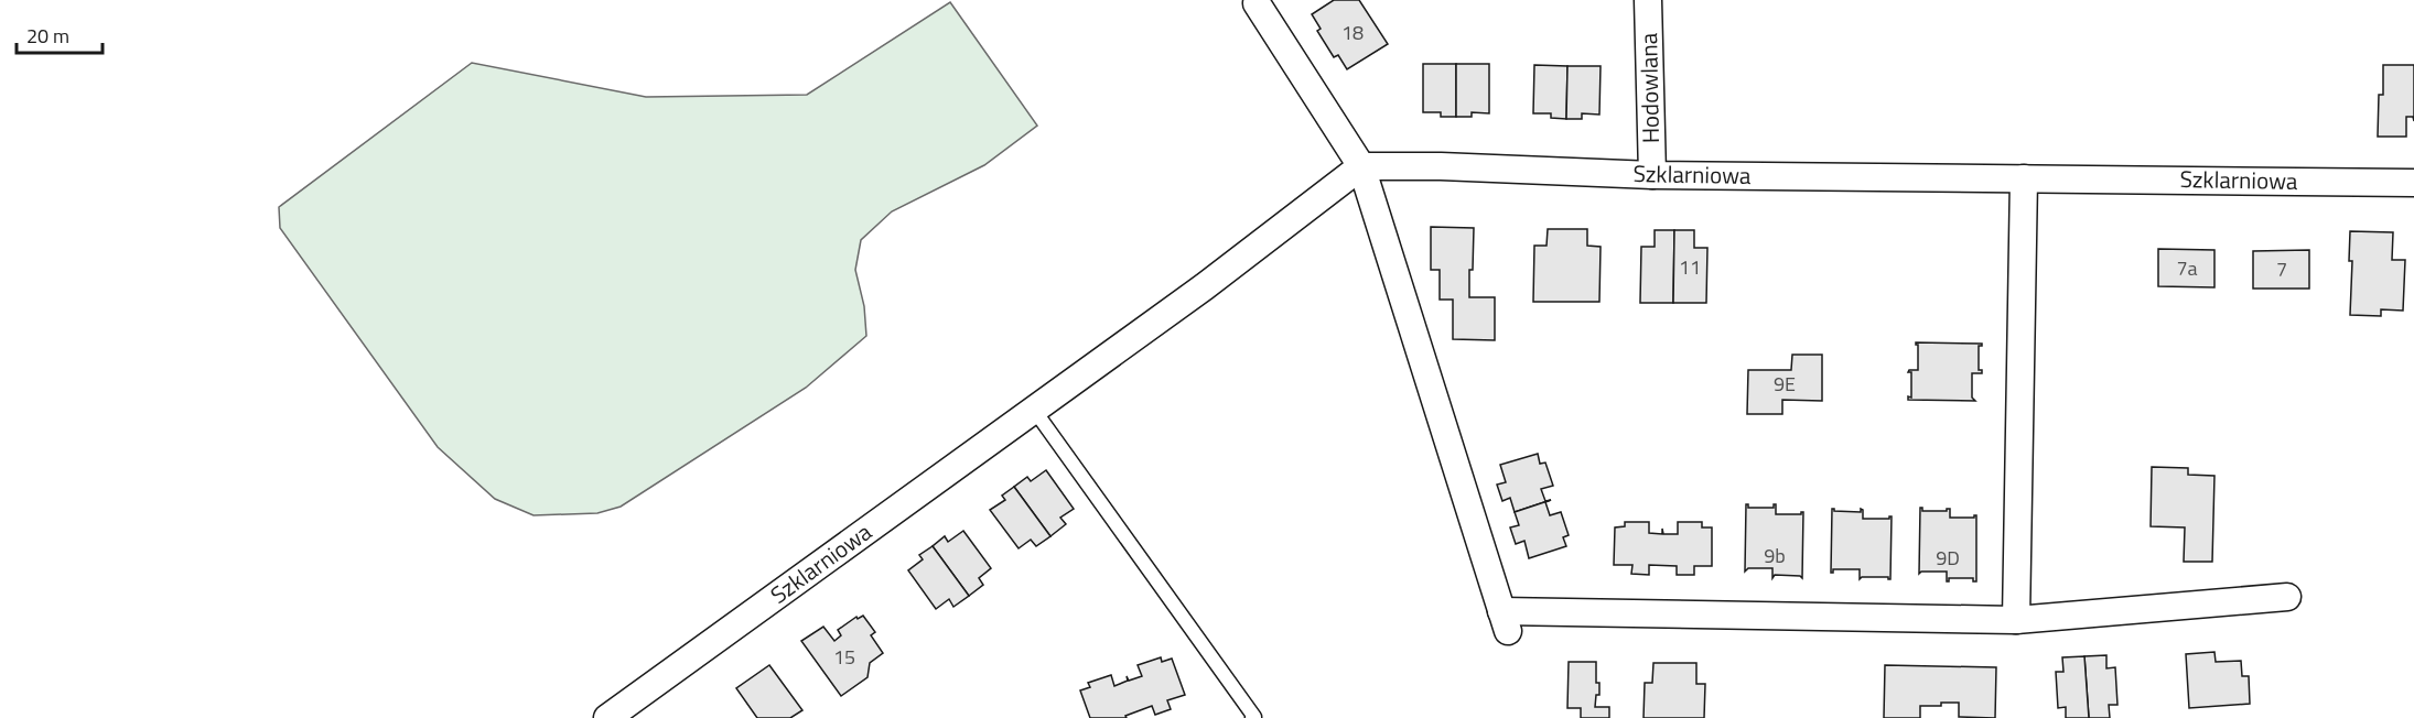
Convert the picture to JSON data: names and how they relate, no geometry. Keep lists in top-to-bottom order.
{
  "streets": {
    "street": ["Hodowlana", "Szklarniowa"]
  },
  "crossings": [
    ["Hodowlana", "Szklarniowa"]
  ],
  "house_numbers": [
    "18",
    "11",
    "7a",
    "7",
    "9E",
    "9b",
    "9D",
    "15"
  ],
  "scale_bar": "20 m"
}
